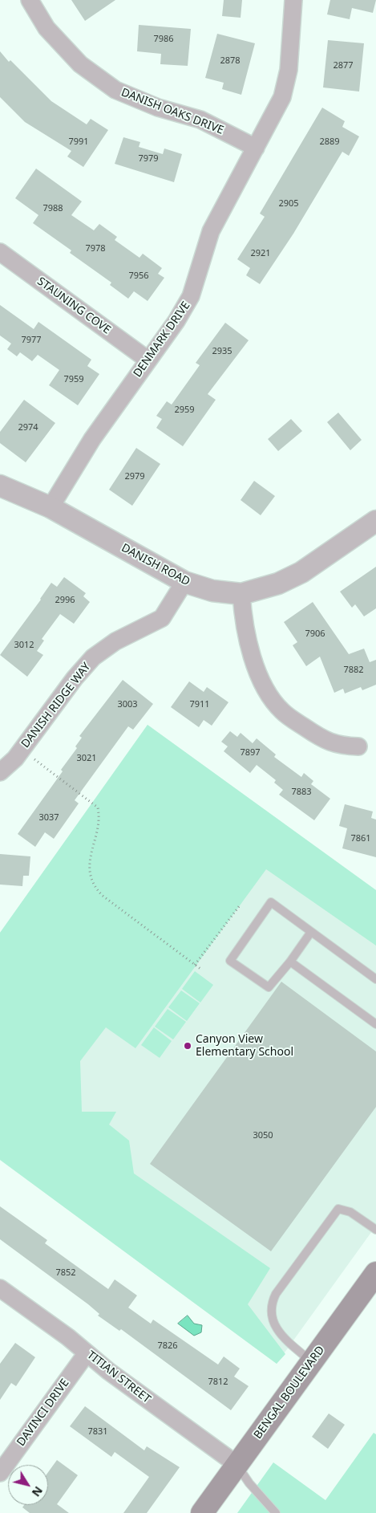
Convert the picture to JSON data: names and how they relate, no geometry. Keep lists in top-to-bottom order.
{
  "streets": {
    "main road": ["BENGAL BOULEVARD"],
    "street": [
      "DANISH OAKS DRIVE",
      "STAUNING COVE",
      "DENMARK DRIVE",
      "DANISH ROAD",
      "DANISH RIDGE WAY",
      "TITIAN STREET",
      "DAVINCI DRIVE"
    ]
  },
  "crossings": [
    ["DANISH OAKS DRIVE", "DENMARK DRIVE"],
    ["STAUNING COVE", "DENMARK DRIVE"],
    ["DENMARK DRIVE", "DANISH ROAD"],
    ["DANISH ROAD", "DANISH RIDGE WAY"],
    ["TITIAN STREET", "BENGAL BOULEVARD"],
    ["TITIAN STREET", "DAVINCI DRIVE"]
  ],
  "places": ["Canyon View Elementary School"],
  "house_numbers": [
    "7986",
    "2878",
    "2877",
    "7991",
    "2889",
    "7979",
    "2905",
    "7988",
    "7978",
    "2921",
    "7956",
    "7977",
    "2935",
    "7959",
    "2959",
    "2974",
    "2979",
    "2996",
    "7906",
    "3012",
    "7882",
    "3003",
    "7911",
    "7897",
    "3021",
    "7883",
    "3037",
    "7861",
    "3050",
    "7852",
    "7826",
    "7812",
    "7831"
  ],
  "north": "bottom right"
}
